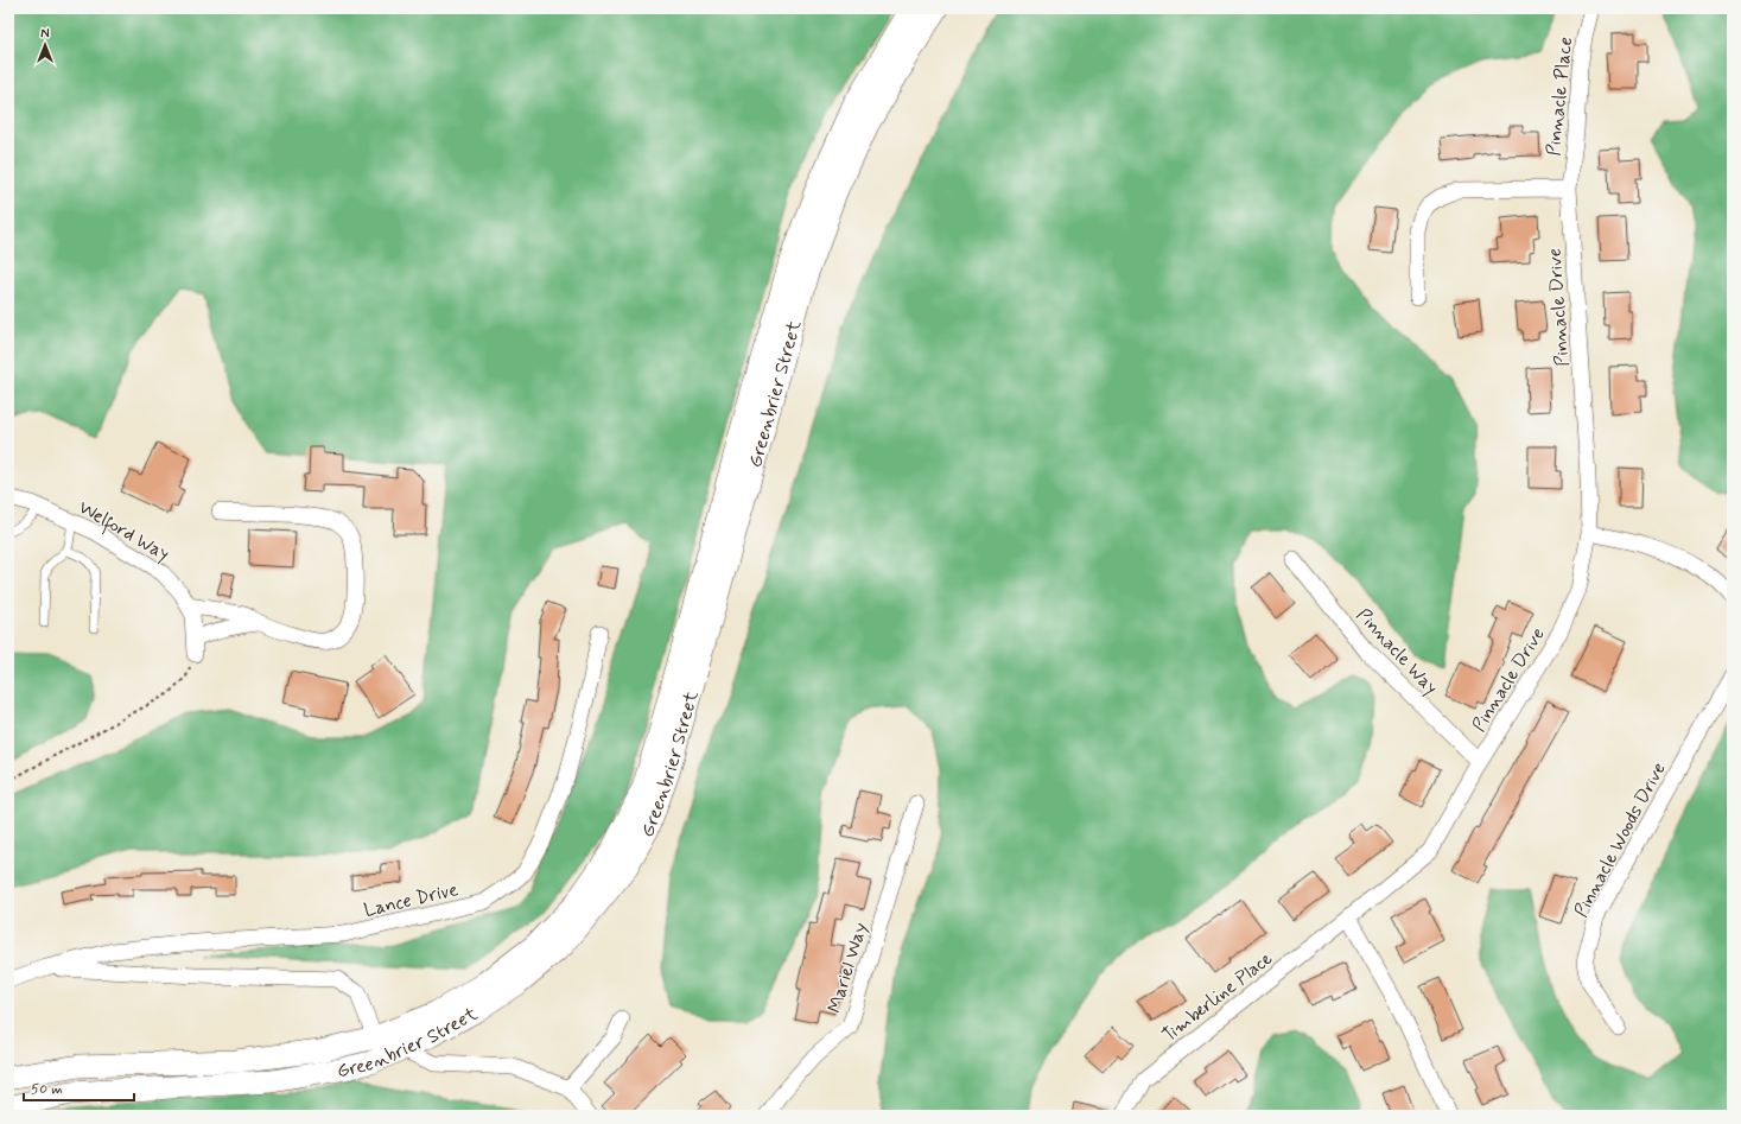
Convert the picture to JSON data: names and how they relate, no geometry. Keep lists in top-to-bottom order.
{
  "streets": {
    "main road": ["Greenbrier Street"],
    "street": [
      "Pinnacle Place",
      "Pinnacle Drive",
      "Welford Way",
      "Pinnacle Way",
      "Pinnacle Woods Drive",
      "Lance Drive",
      "Mariel Way",
      "Timberline Place"
    ]
  },
  "crossings": [
    ["Pinnacle Place", "Pinnacle Drive"],
    ["Pinnacle Drive", "Pinnacle Way"],
    ["Pinnacle Drive", "Timberline Place"],
    ["Greenbrier Street", "Lance Drive"]
  ],
  "scale_bar": "50 m",
  "north": "top"
}
